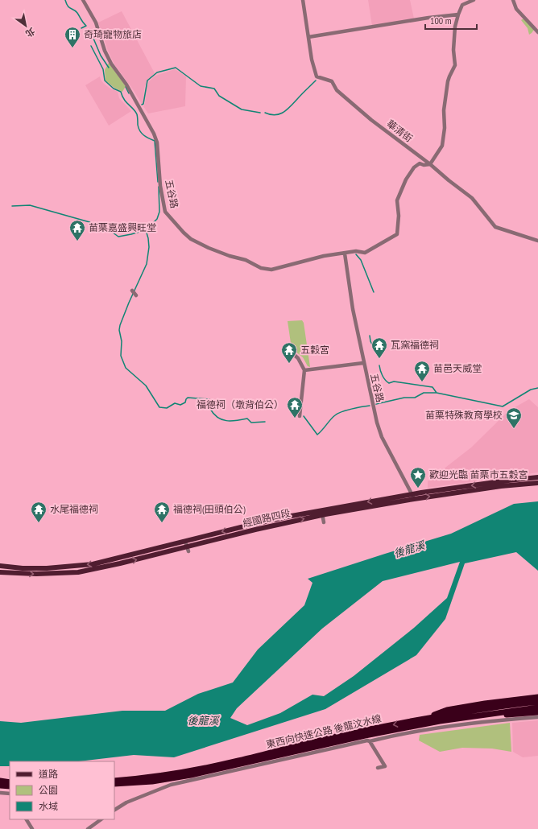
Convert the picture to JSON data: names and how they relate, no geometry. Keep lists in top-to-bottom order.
{
  "streets": {
    "highway": ["東西向快速公路 後龍汶水線"],
    "main road": ["經國路四段"],
    "street": ["華清街", "五谷路"]
  },
  "crossings": [
    ["華清街", "五谷路"],
    ["五谷路", "經國路四段"]
  ],
  "water": ["後龍溪"],
  "places": {
    "building": ["奇琦寵物旅店"],
    "temple": [
      "苗栗嘉盛興旺堂",
      "瓦窯福德祠",
      "五穀宮",
      "苗邑天威堂",
      "福德祠（墩背伯公）",
      "水尾福德祠",
      "福德祠(田頭伯公)"
    ],
    "school or university": ["苗栗特殊教育學校"],
    "place": ["歡迎光臨 苗栗市五穀宮"]
  },
  "legend": ["道路", "公園", "水域"],
  "scale_bar": "100 m",
  "north": "bottom right"
}
